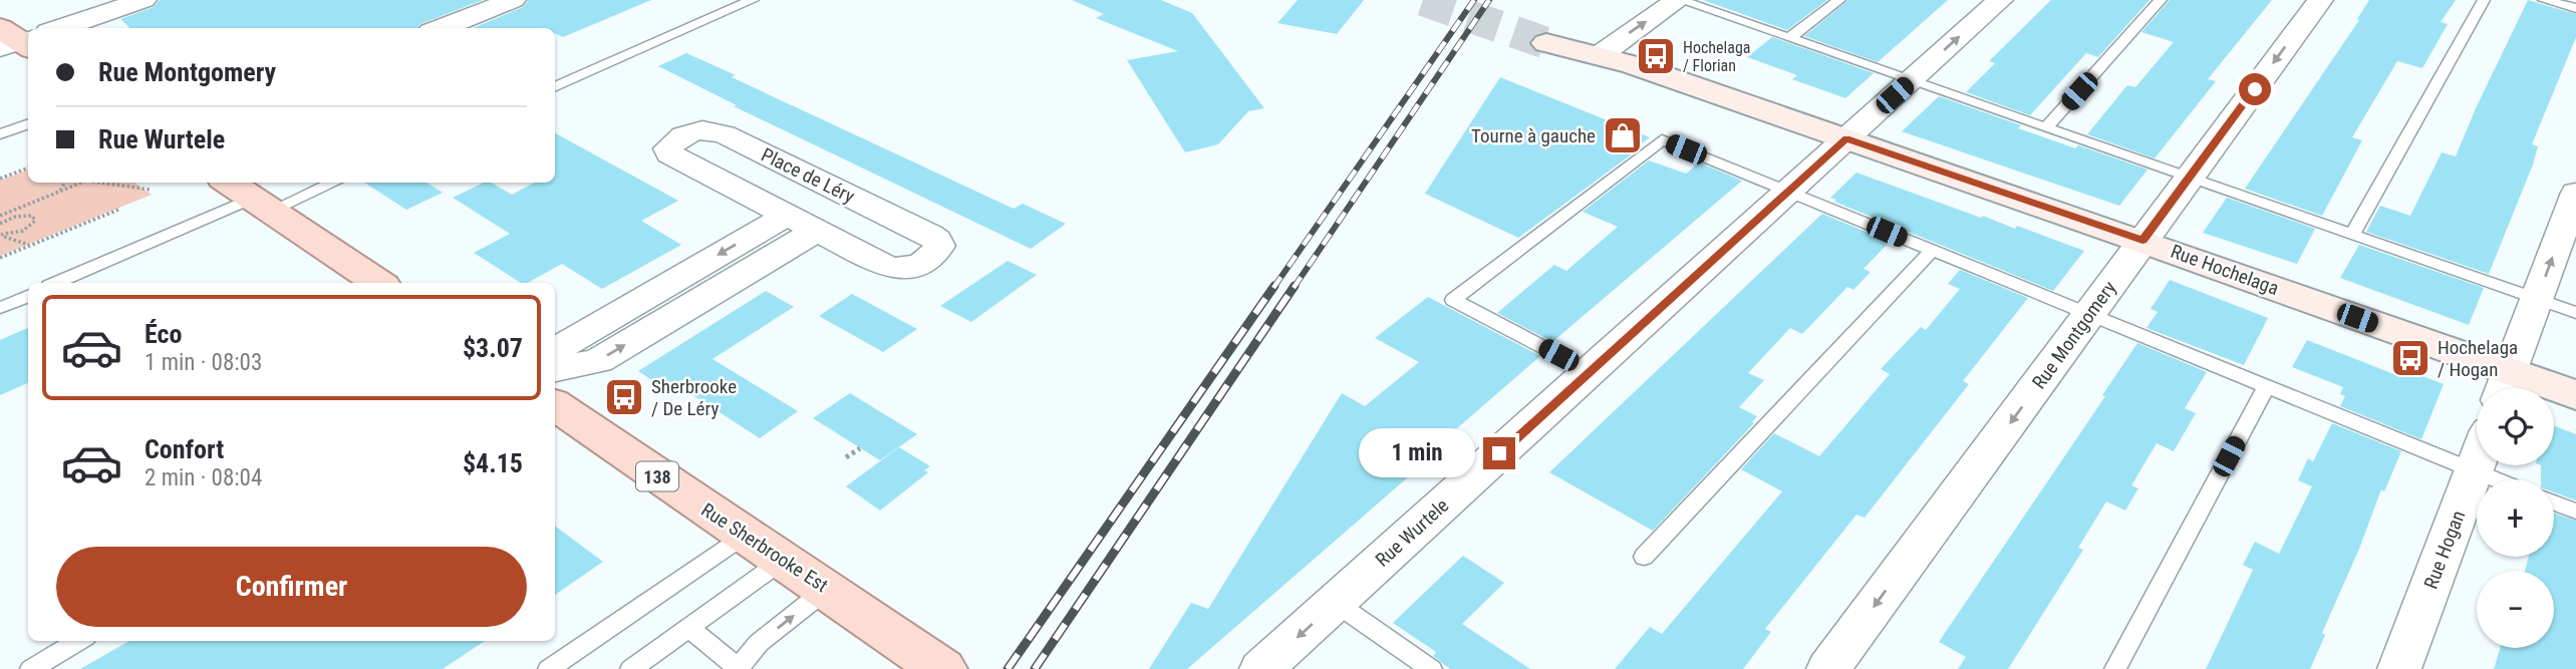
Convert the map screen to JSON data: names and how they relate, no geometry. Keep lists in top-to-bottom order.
{
  "streets": {
    "main road": ["138", "Rue Sherbrooke Est"],
    "street": [
      "Place de Léry",
      "Rue Hochelaga",
      "Rue Montgomery",
      "Rue Wurtele",
      "Rue Hogan"
    ]
  },
  "crossings": [
    ["Rue Hochelaga", "Rue Montgomery"],
    ["Rue Hochelaga", "Rue Wurtele"]
  ],
  "one_way": ["Rue Montgomery"],
  "places": {
    "bus stop": ["Hochelaga / Florian", "Hochelaga / Hogan", "Sherbrooke / De Léry"],
    "shop": ["Tourne à gauche"]
  },
  "page": {
    "banner": ["Rue Montgomery", "Rue Wurtele"],
    "list": [
      {
        "name": "Éco",
        "note": "1 min · 08:03",
        "value": "$3.07"
      },
      {
        "name": "Confort",
        "note": "2 min · 08:04",
        "value": "$4.15"
      }
    ],
    "map_buttons": ["+", "−"],
    "bubble": "1 min",
    "buttons": "Confirmer"
  }
}
